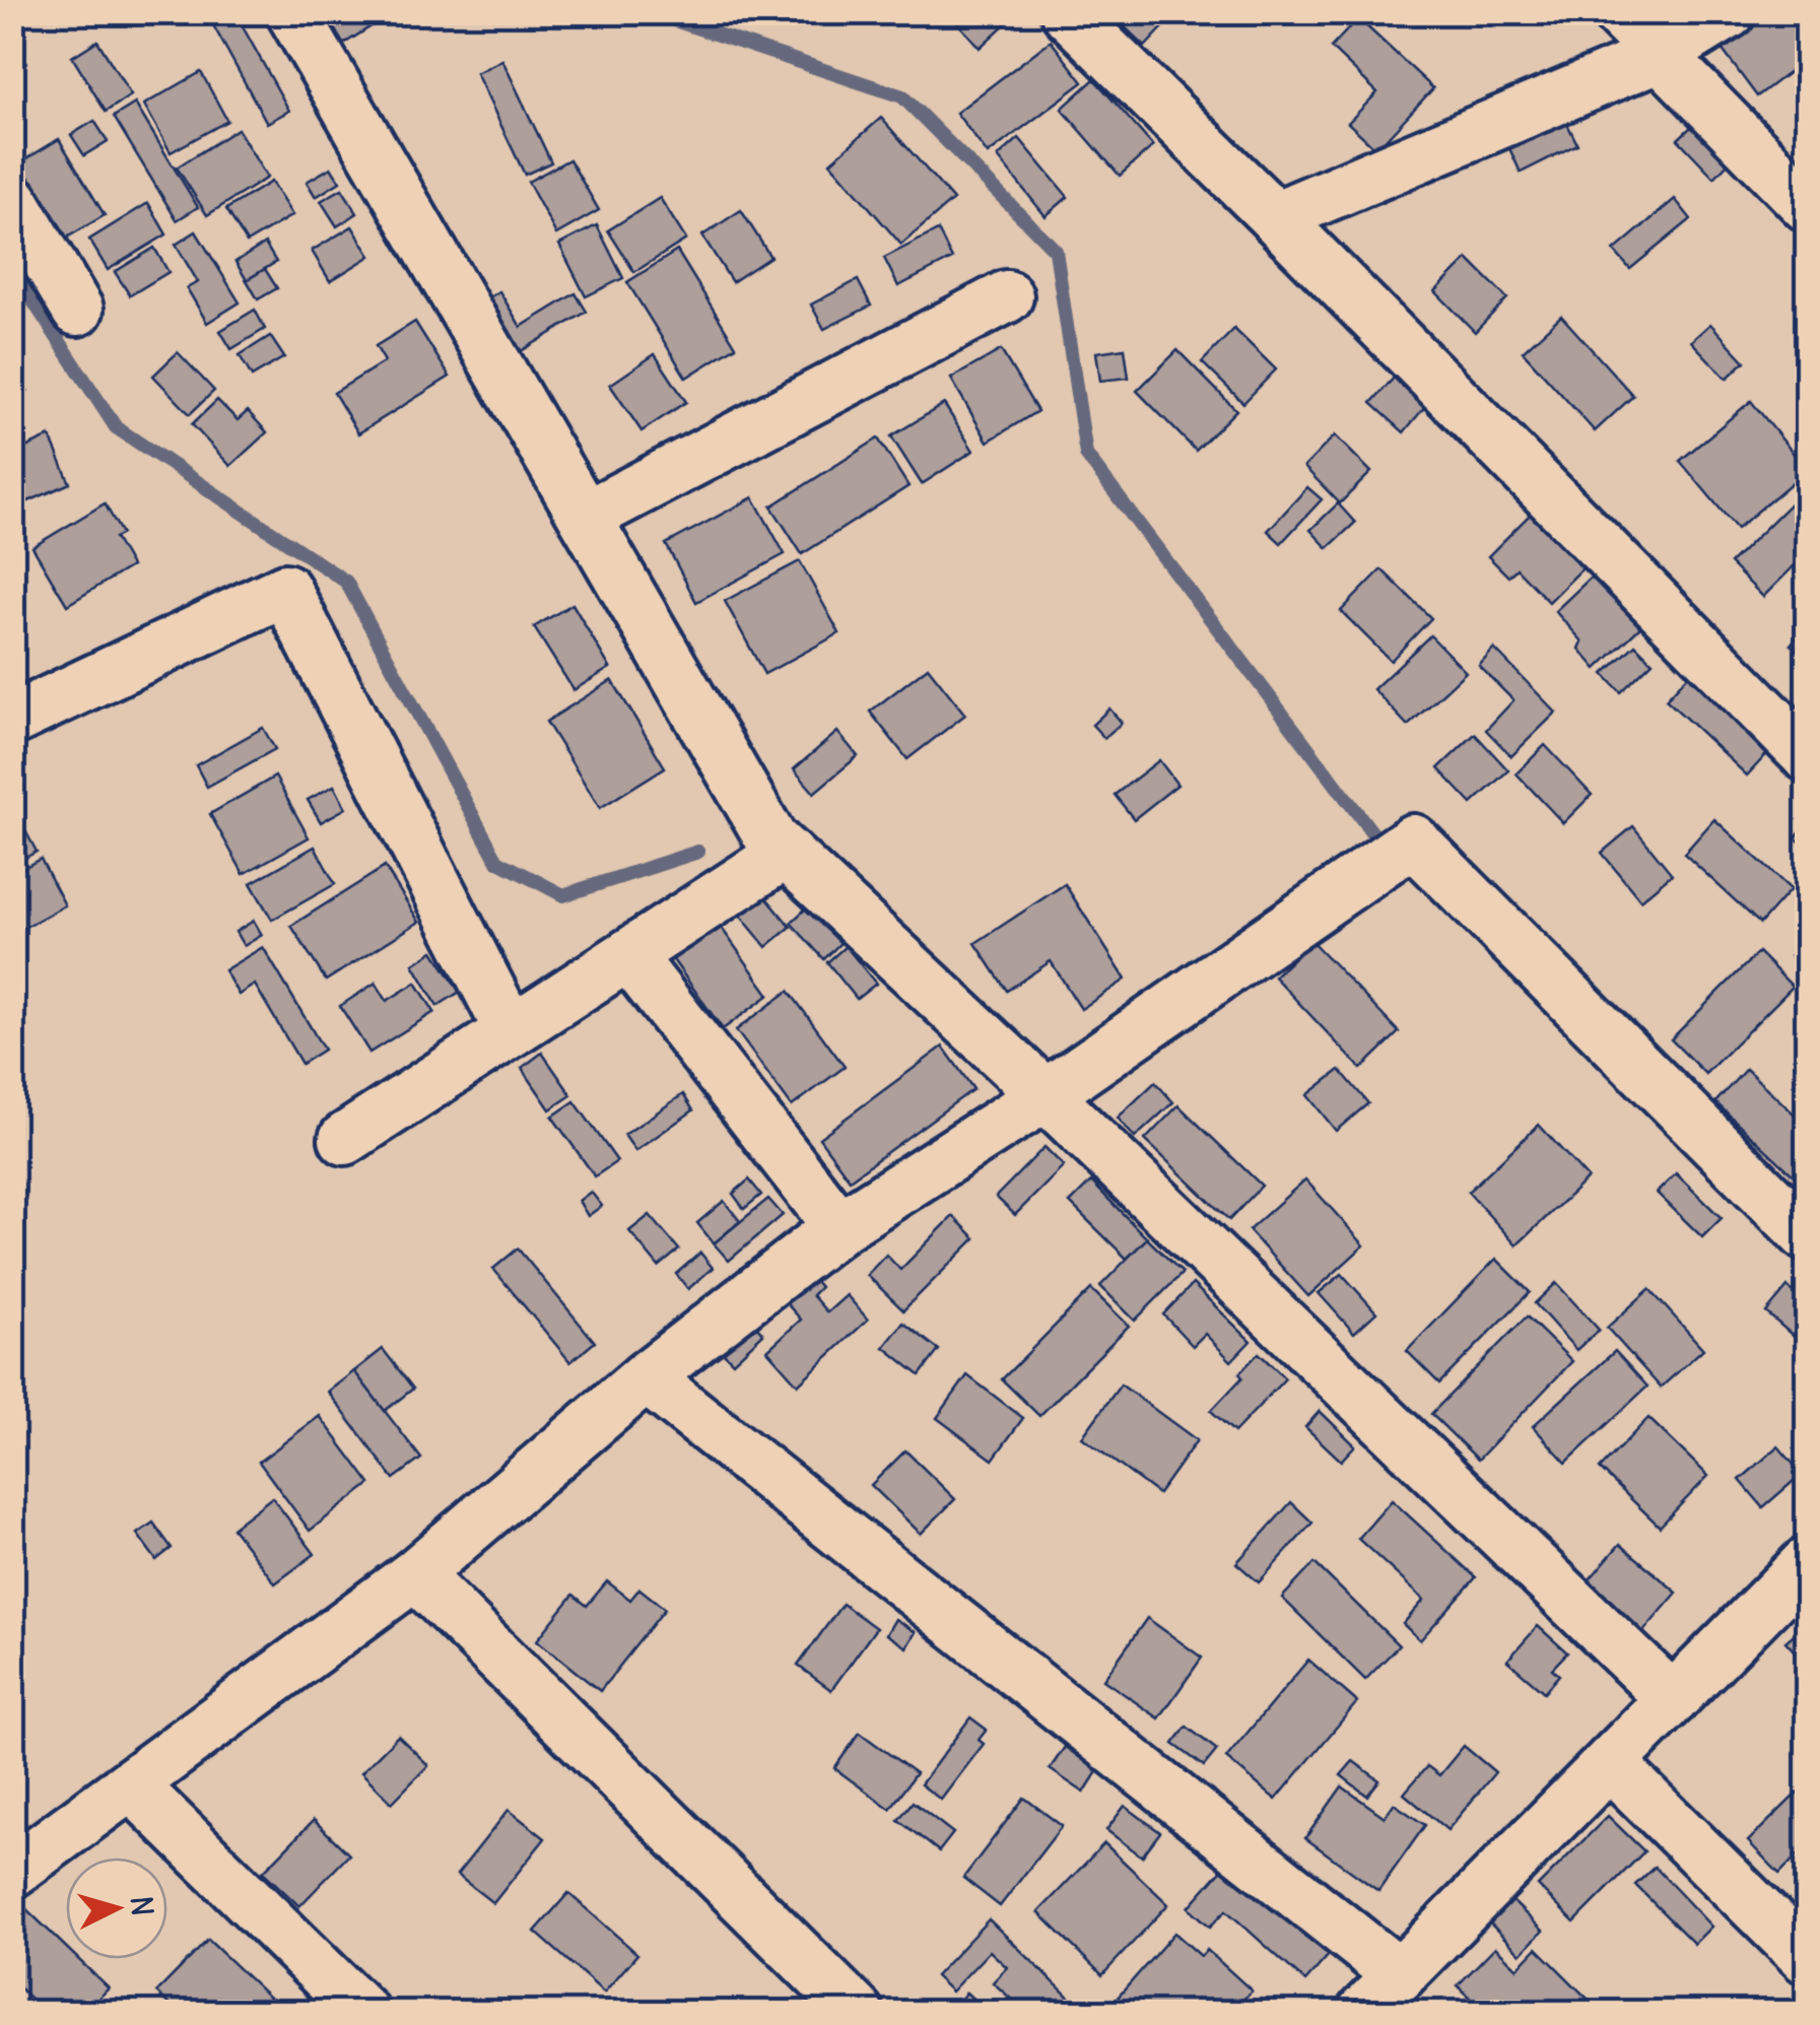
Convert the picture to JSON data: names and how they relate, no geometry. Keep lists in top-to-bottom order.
{
  "north": "right"
}
